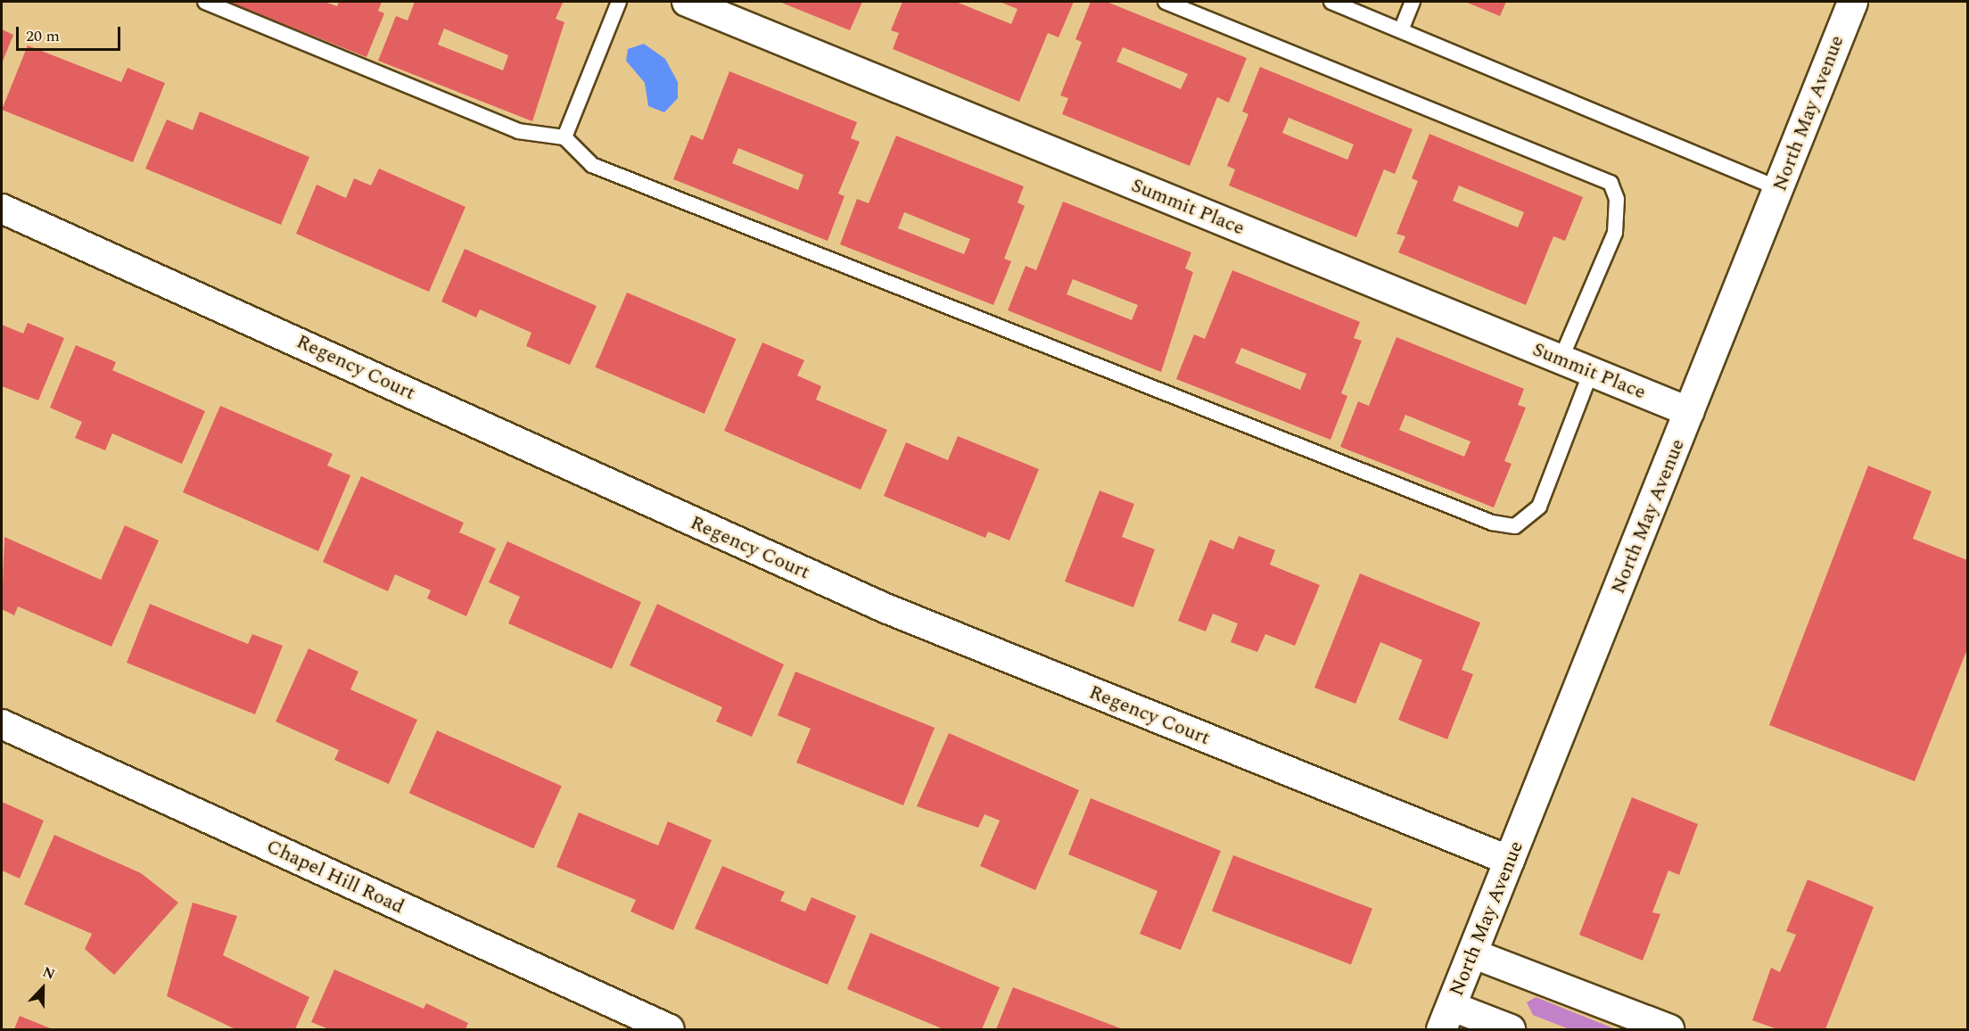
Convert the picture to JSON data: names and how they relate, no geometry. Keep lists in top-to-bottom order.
{
  "streets": {
    "main road": ["North May Avenue"],
    "street": ["Summit Place", "Regency Court", "Chapel Hill Road"]
  },
  "crossings": [
    ["North May Avenue", "Summit Place"],
    ["North May Avenue", "Regency Court"]
  ],
  "scale_bar": "20 m",
  "north": "top"
}
